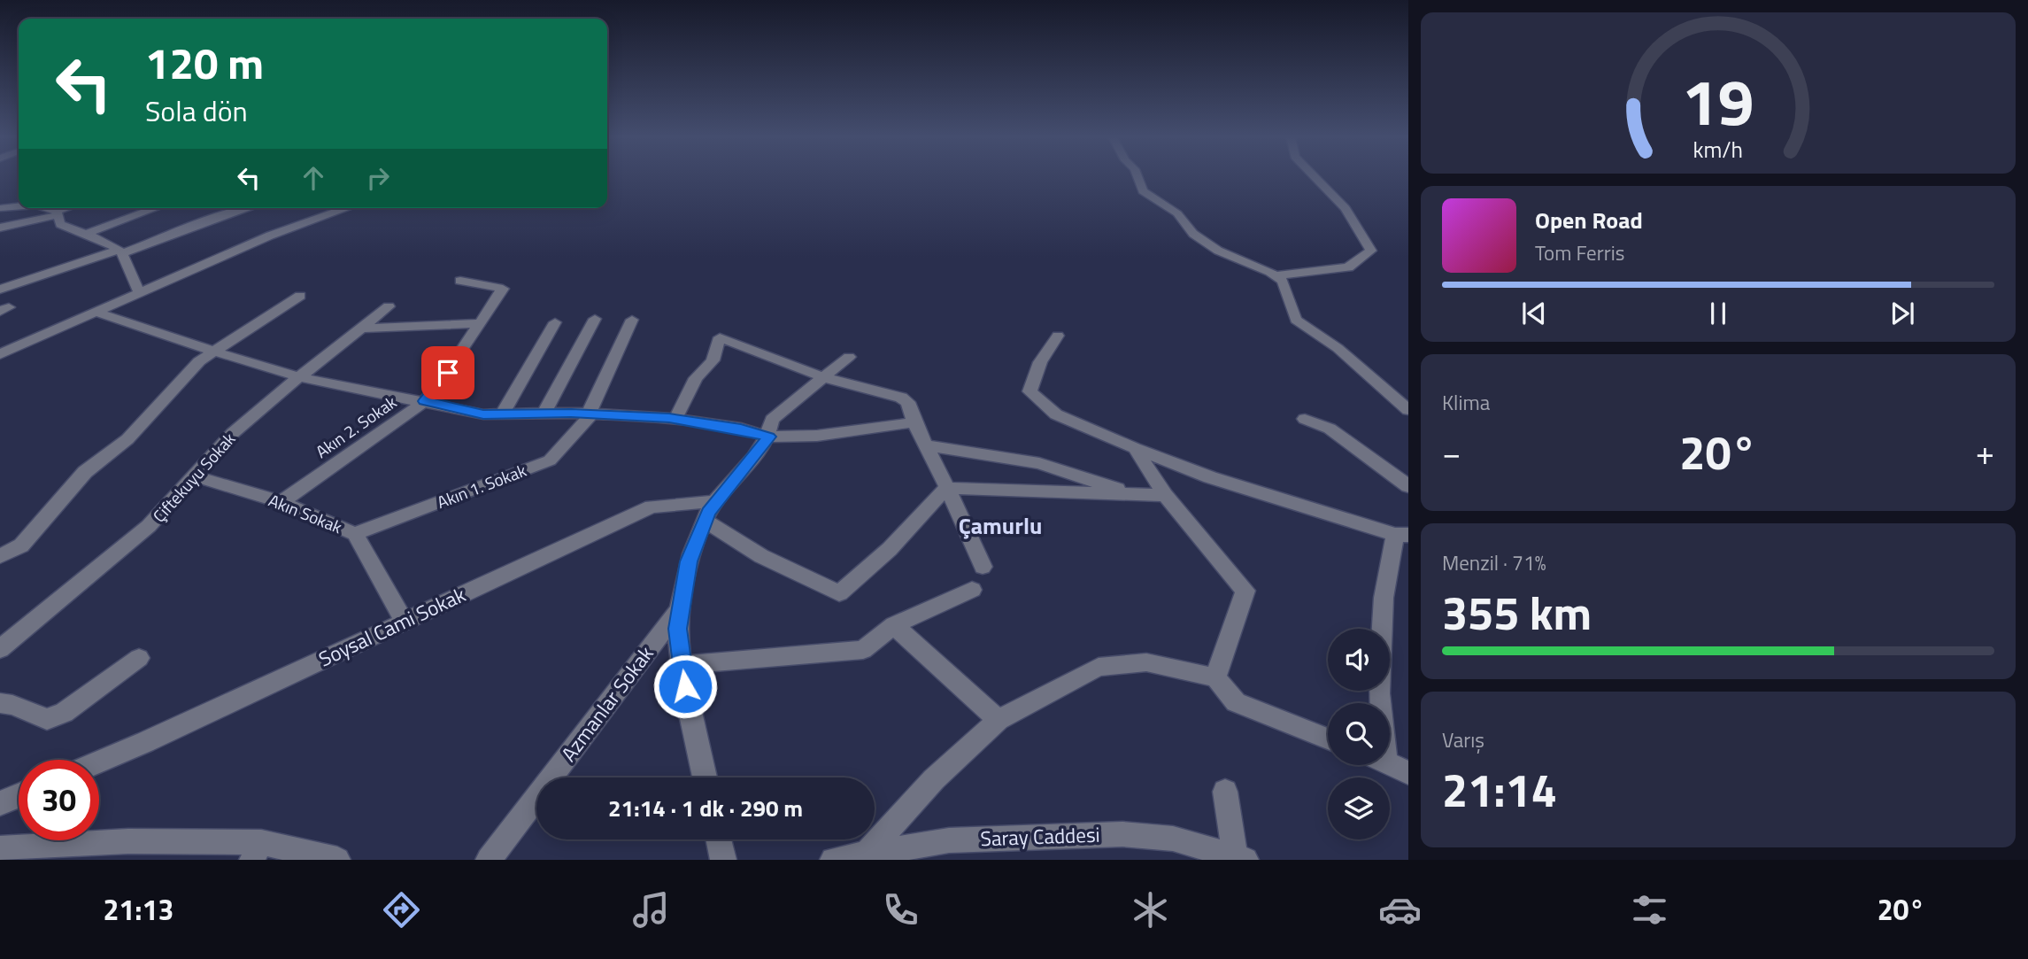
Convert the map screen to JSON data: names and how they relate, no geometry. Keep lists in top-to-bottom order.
{
  "streets": {
    "street": [
      "Akın 2. Sokak",
      "Çiftekuyu Sokak",
      "Akın 1. Sokak",
      "Akın Sokak",
      "Soysal Cami Sokak",
      "Azmanlar Sokak",
      "Saray Caddesi"
    ]
  },
  "crossings": [
    ["Akın 2. Sokak", "Akın Sokak"],
    ["Çiftekuyu Sokak", "Akın Sokak"],
    ["Akın 1. Sokak", "Akın Sokak"],
    ["Akın Sokak", "Soysal Cami Sokak"]
  ],
  "districts": ["Çamurlu"],
  "page": {
    "turn": ["120 m", "Sola dön"],
    "song": ["Open Road", "Tom Ferris"],
    "tile": [
      "Klima",
      ["Menzil · 71%", "355 km"],
      ["Varış", "21:14"]
    ],
    "heat": ["−", "20°", "+"],
    "limit": "30",
    "trip": "21:14 · 1 dk · 290 m",
    "tabs": ["21:13", "20°"],
    "gauge": ["19", "km/h"]
  }
}
